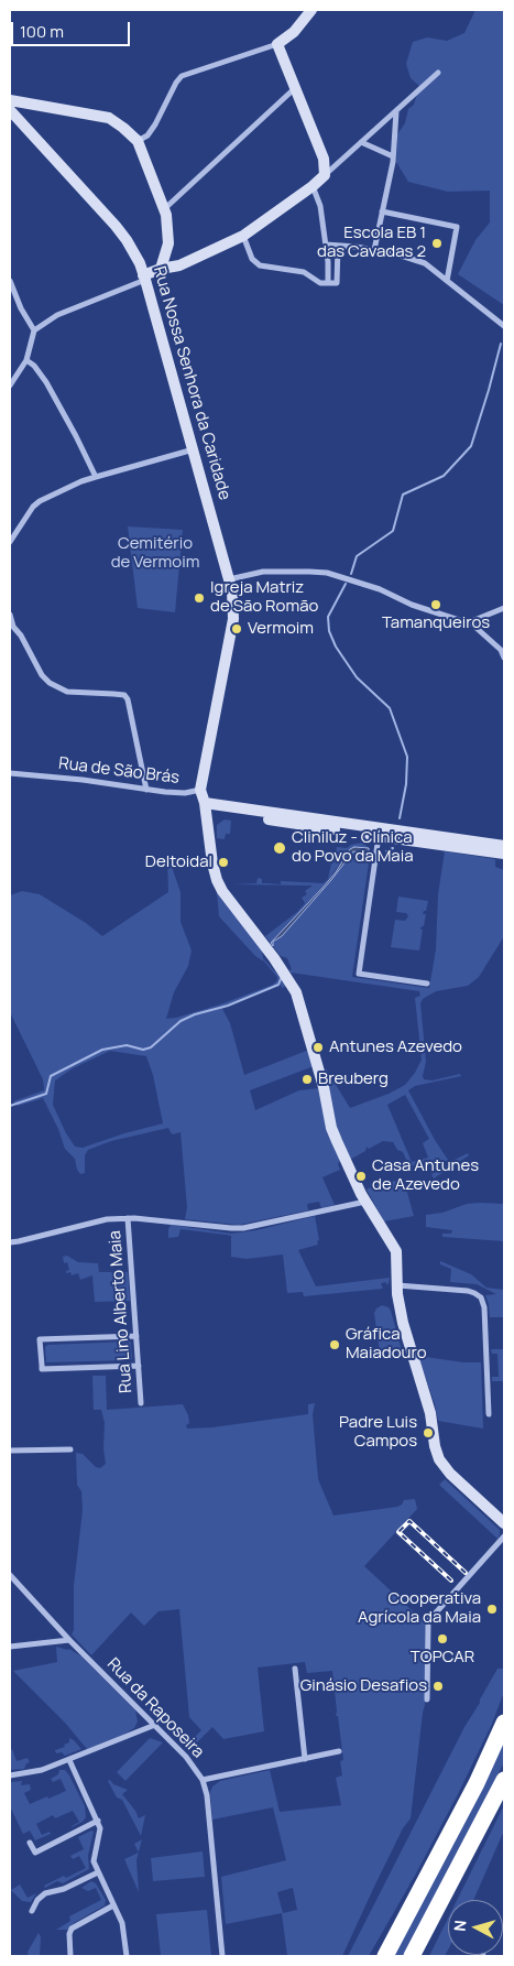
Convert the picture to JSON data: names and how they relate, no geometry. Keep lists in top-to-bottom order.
{
  "streets": {
    "street": [
      "Rua Nossa Senhora da Caridade",
      "Rua de São Brás",
      "Rua Lino Alberto Maia",
      "Rua da Raposeira"
    ]
  },
  "crossings": [
    ["Rua Nossa Senhora da Caridade", "Rua de São Brás"]
  ],
  "parks": ["Cemitério de Vermoim"],
  "places": [
    "Escola EB 1 das Cavadas 2",
    "Igreja Matriz de São Romão",
    "Tamanqueiros",
    "Vermoim",
    "Cliniluz - Clínica do Povo da Maia",
    "Deltoidal",
    "Antunes Azevedo",
    "Breuberg",
    "Casa Antunes de Azevedo",
    "Gráfica Maiadouro",
    "Padre Luis Campos",
    "Cooperativa Agrícola da Maia",
    "TOPCAR",
    "Ginásio Desafios"
  ],
  "scale_bar": "100 m",
  "north": "left"
}
